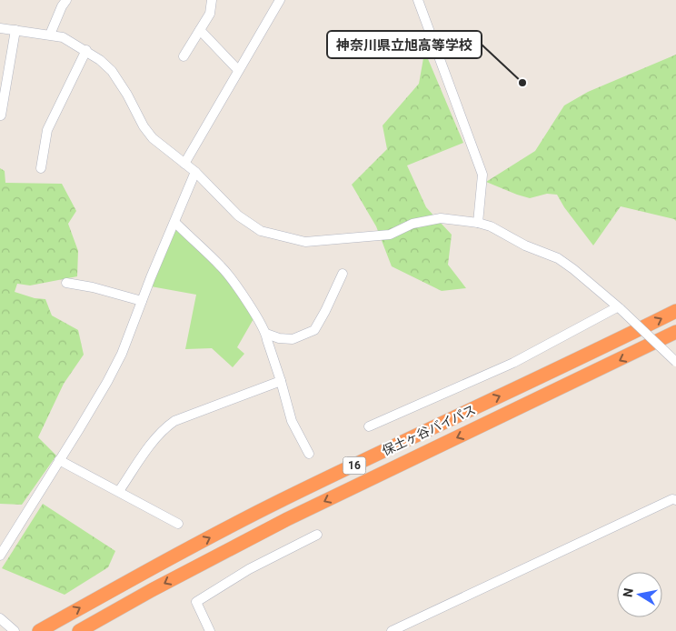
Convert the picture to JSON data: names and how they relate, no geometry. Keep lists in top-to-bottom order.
{
  "streets": {
    "highway": ["保土ヶ谷バイパス", "16"]
  },
  "places": ["神奈川県立旭高等学校"],
  "north": "left"
}
